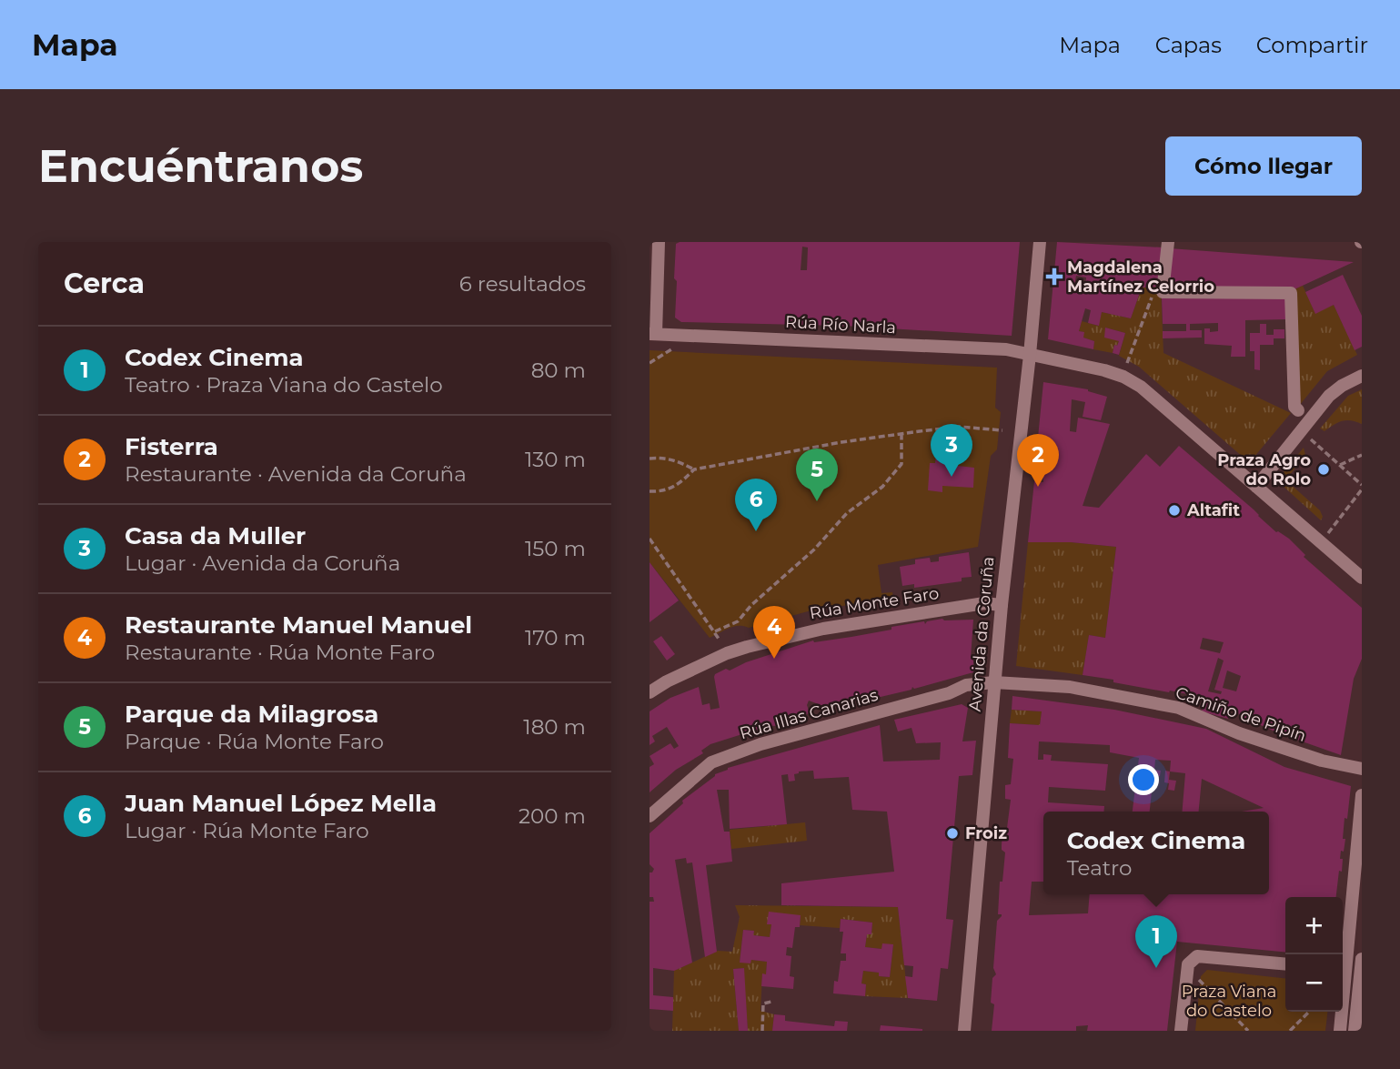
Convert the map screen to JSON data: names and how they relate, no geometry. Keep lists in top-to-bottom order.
{
  "streets": {
    "street": [
      "Rúa Río Narla",
      "Rúa Monte Faro",
      "Avenida da Coruña",
      "Rúa Illas Canarias",
      "Camiño de Pipín"
    ]
  },
  "crossings": [
    ["Rúa Río Narla", "Avenida da Coruña"],
    ["Rúa Monte Faro", "Avenida da Coruña"],
    ["Avenida da Coruña", "Rúa Illas Canarias"],
    ["Avenida da Coruña", "Camiño de Pipín"],
    ["Rúa Illas Canarias", "Camiño de Pipín"]
  ],
  "parks": ["Praza Viana do Castelo"],
  "places": {
    "health": ["Magdalena Martínez Celorrio"],
    "other": ["Praza Agro do Rolo", "Altafit", "Froiz"]
  },
  "page": {
    "header": "Mapa",
    "nav": ["Mapa", "Capas", "Compartir"],
    "buttons": "Cómo llegar",
    "title": "Encuéntranos",
    "heading": ["Cerca", "6 resultados"],
    "list": [
      {
        "mark": "1",
        "name": "Codex Cinema",
        "note": "Teatro · Praza Viana do Castelo",
        "value": "80 m"
      },
      {
        "mark": "2",
        "name": "Fisterra",
        "note": "Restaurante · Avenida da Coruña",
        "value": "130 m"
      },
      {
        "mark": "3",
        "name": "Casa da Muller",
        "note": "Lugar · Avenida da Coruña",
        "value": "150 m"
      },
      {
        "mark": "4",
        "name": "Restaurante Manuel Manuel",
        "note": "Restaurante · Rúa Monte Faro",
        "value": "170 m"
      },
      {
        "mark": "5",
        "name": "Parque da Milagrosa",
        "note": "Parque · Rúa Monte Faro",
        "value": "180 m"
      },
      {
        "mark": "6",
        "name": "Juan Manuel López Mella",
        "note": "Lugar · Rúa Monte Faro",
        "value": "200 m"
      }
    ],
    "pins": [
      "3",
      "2",
      "5",
      "6",
      "4",
      "1"
    ],
    "popup": ["Codex Cinema", "Teatro"],
    "map_buttons": ["+", "−"]
  }
}
